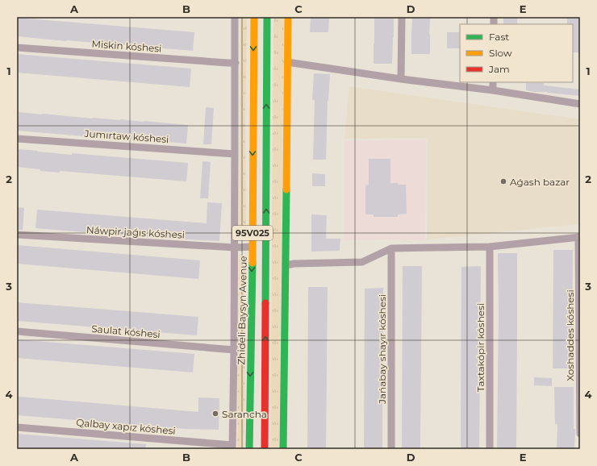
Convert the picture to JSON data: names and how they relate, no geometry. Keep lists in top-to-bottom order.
{
  "streets": {
    "main road": ["95V025", "Zhideli Baysyn Avenue"],
    "street": [
      "Miskin kóshesi",
      "Jumırtaw kóshesi",
      "Náwpir jaǵıs kóshesi",
      "Saulat kóshesi",
      "Xoshaddes kóshesi",
      "Taxtakópir kóshesi",
      "Jańabay shayır kóshesi",
      "Qalbay xapız kóshesi"
    ]
  },
  "crossings": [
    ["Náwpir jaǵıs kóshesi", "Zhideli Baysyn Avenue"]
  ],
  "places": ["Aǵash bazar", "Sarancha"],
  "legend": ["Fast", "Slow", "Jam"],
  "grid": {
    "columns": [
      "A",
      "B",
      "C",
      "D",
      "E"
    ],
    "rows": [
      "1",
      "2",
      "3",
      "4"
    ]
  }
}
